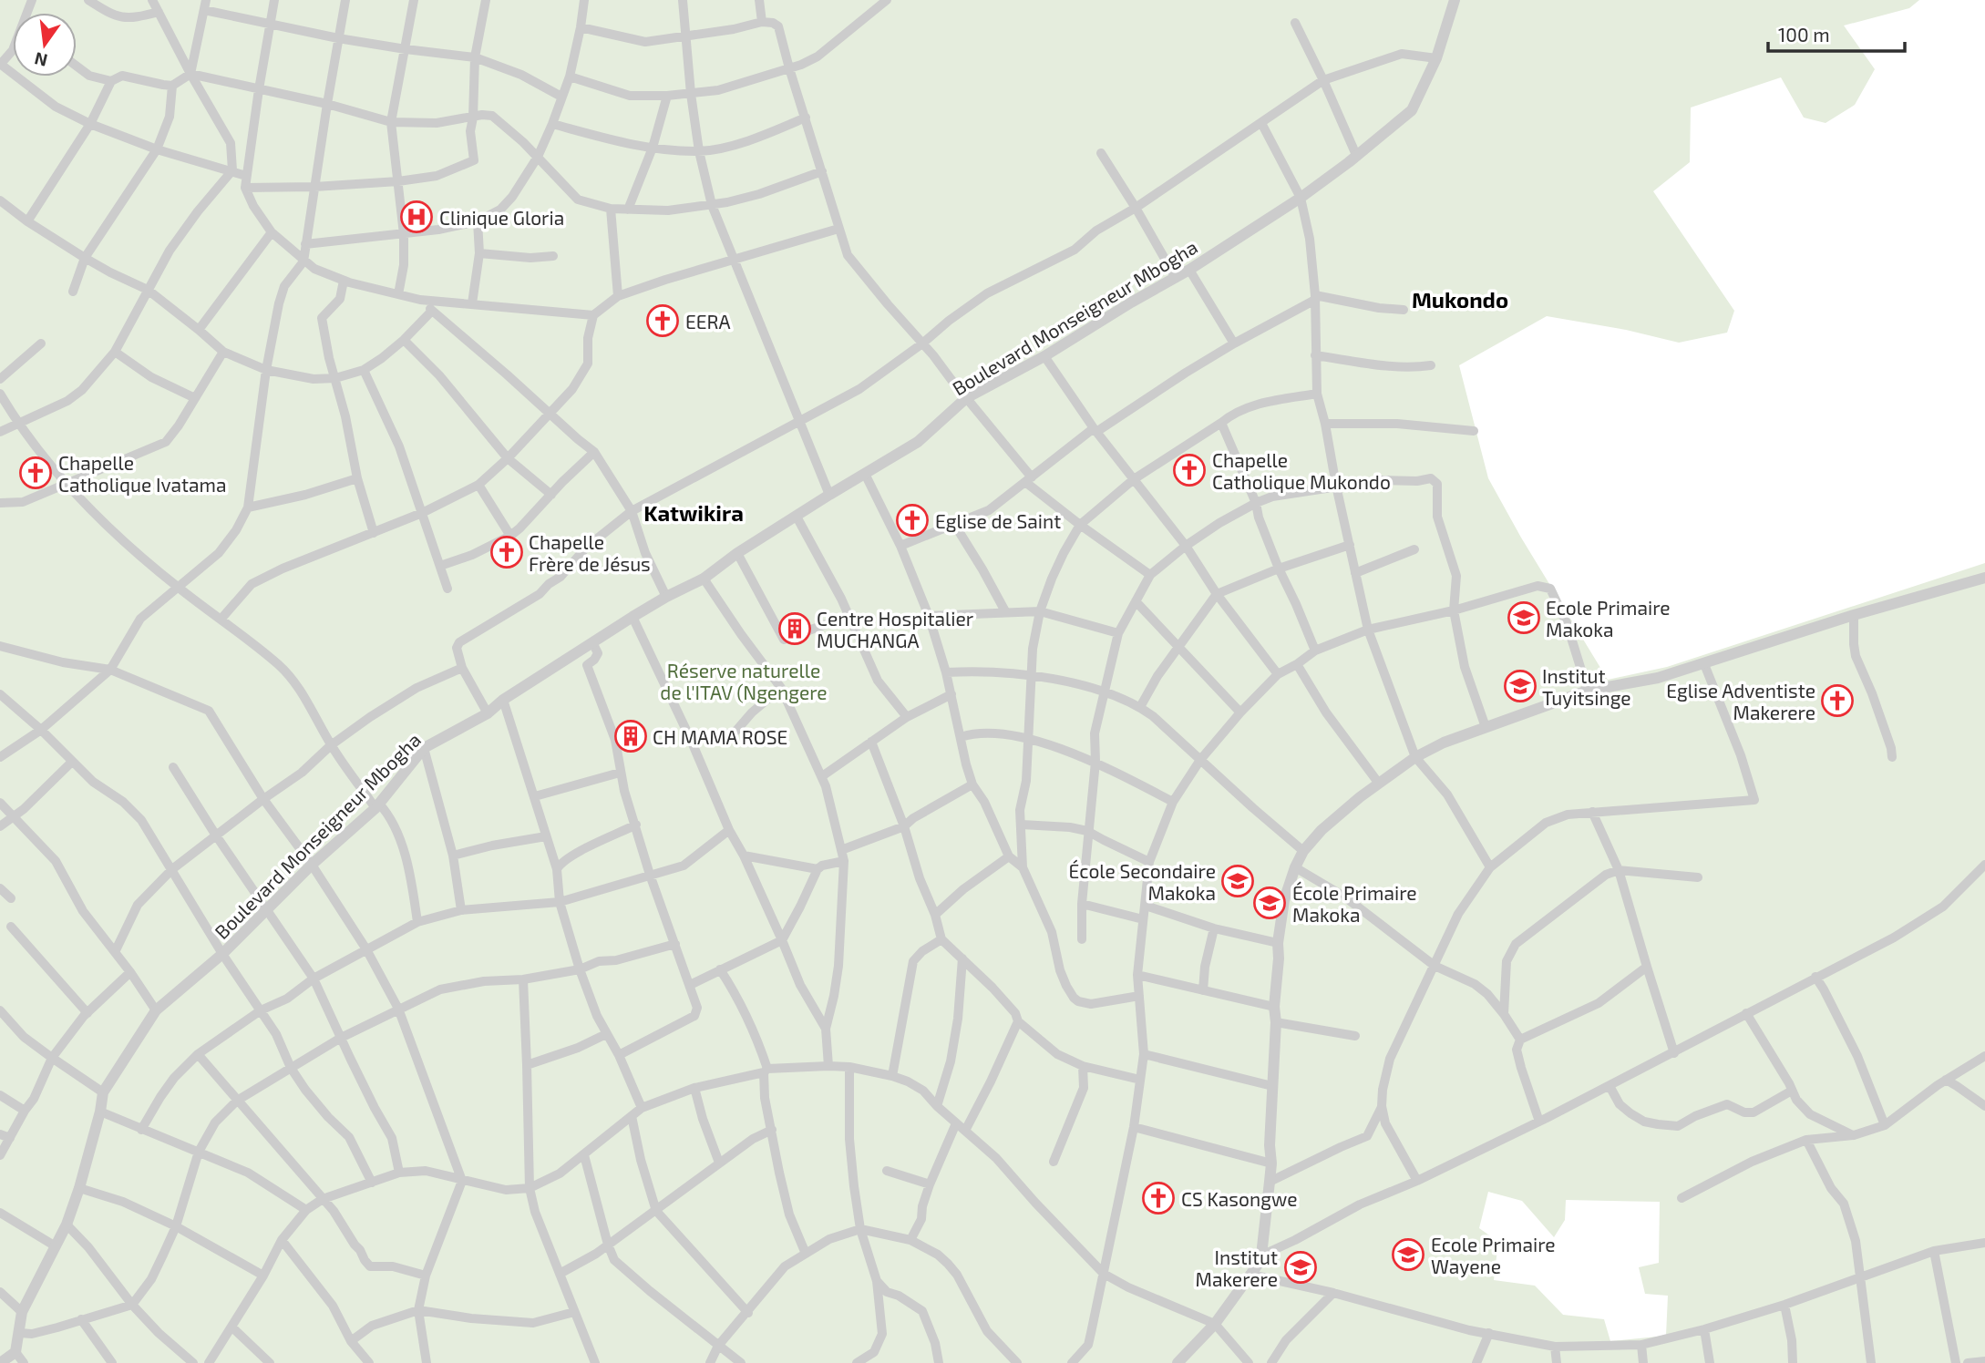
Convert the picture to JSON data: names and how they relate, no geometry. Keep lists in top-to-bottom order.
{
  "streets": {
    "street": ["Boulevard Monseigneur Mbogha"]
  },
  "districts": ["Mukondo", "Katwikira"],
  "parks": ["Réserve naturelle de l'ITAV (Ngengere"],
  "places": {
    "hospital": ["Clinique Gloria"],
    "church": [
      "EERA",
      "Chapelle Catholique Mukondo",
      "Chapelle Catholique Ivatama",
      "Eglise de Saint",
      "Chapelle Frère de Jésus",
      "Eglise Adventiste Makerere",
      "CS Kasongwe"
    ],
    "school or university": [
      "Ecole Primaire Makoka",
      "Institut Tuyitsinge",
      "École Secondaire Makoka",
      "École Primaire Makoka",
      "Ecole Primaire Wayene",
      "Institut Makerere"
    ],
    "building": ["Centre Hospitalier MUCHANGA", "CH MAMA ROSE"]
  },
  "scale_bar": "100 m",
  "north": "bottom"
}
